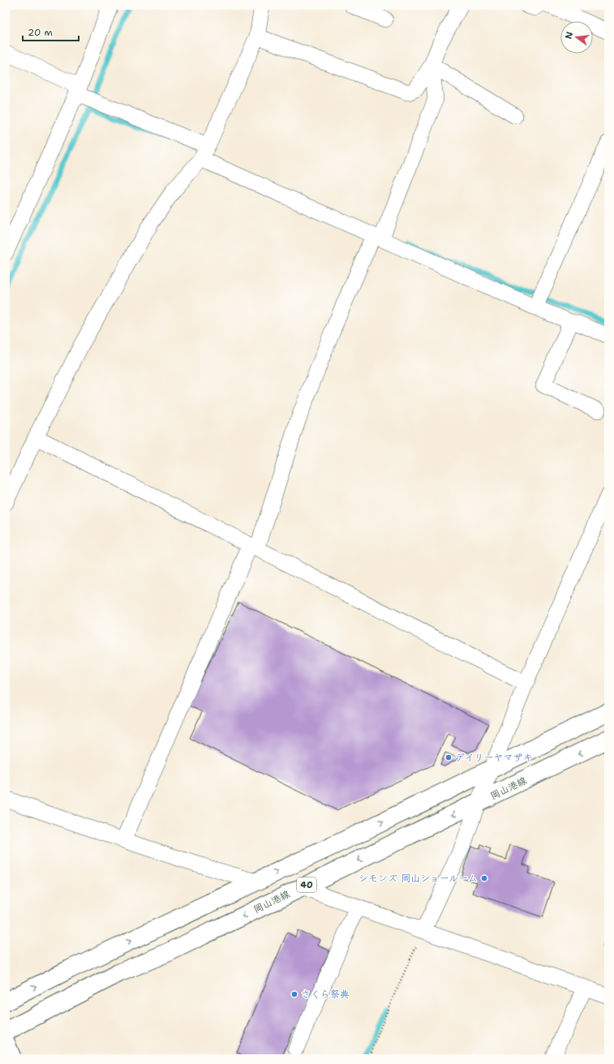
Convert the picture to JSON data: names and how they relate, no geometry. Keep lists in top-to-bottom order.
{
  "streets": {
    "main road": ["岡山港線", "40"]
  },
  "places": ["デイリーヤマザキ", "シモンズ 岡山ショールーム", "さくら祭典"],
  "scale_bar": "20 m",
  "north": "left"
}
